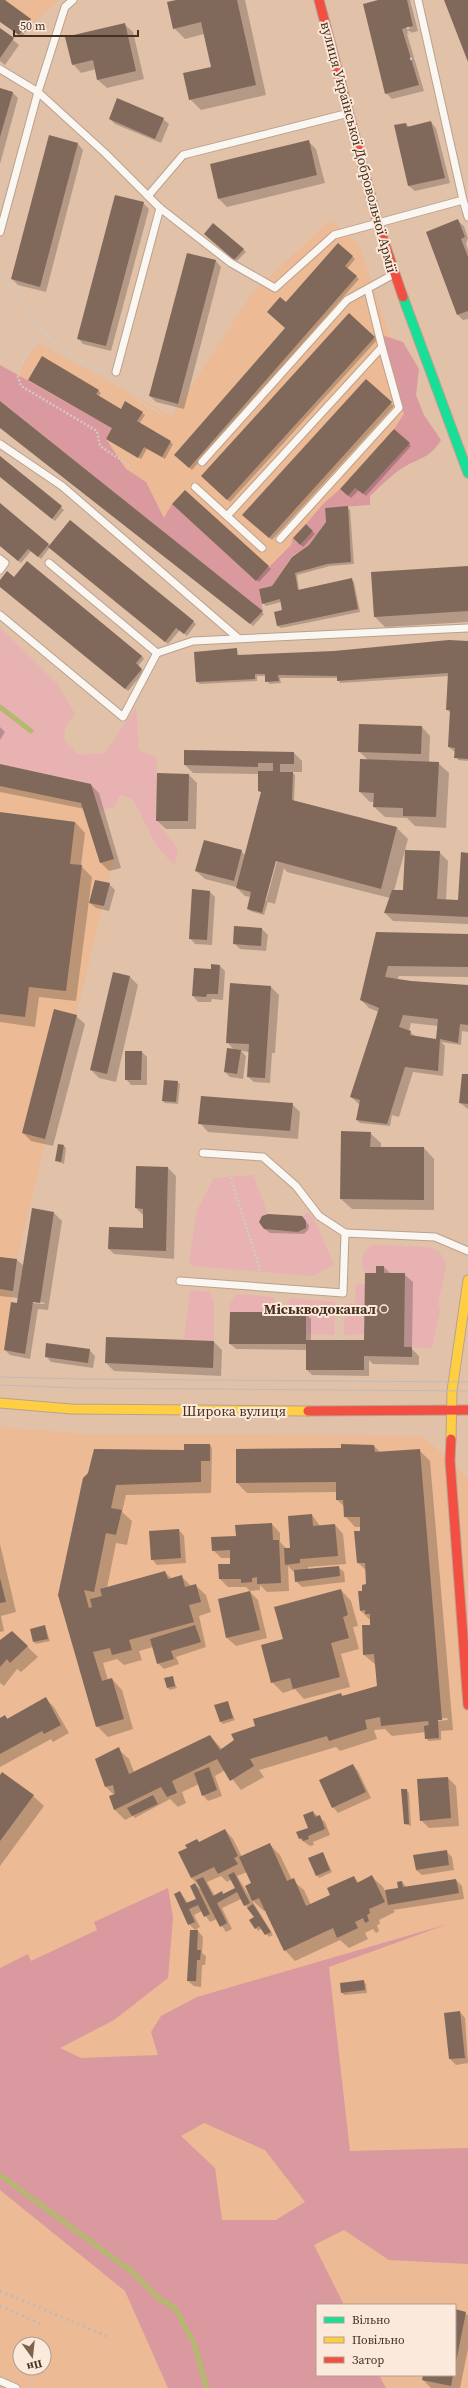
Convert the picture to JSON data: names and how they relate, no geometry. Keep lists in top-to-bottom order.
{
  "streets": {
    "street": ["вулиця Української Добровольчої Армії", "Широка вулиця"]
  },
  "places": ["Міськводоканал"],
  "legend": ["Вільно", "Повільно", "Затор"],
  "scale_bar": "50 m",
  "north": "bottom"
}
